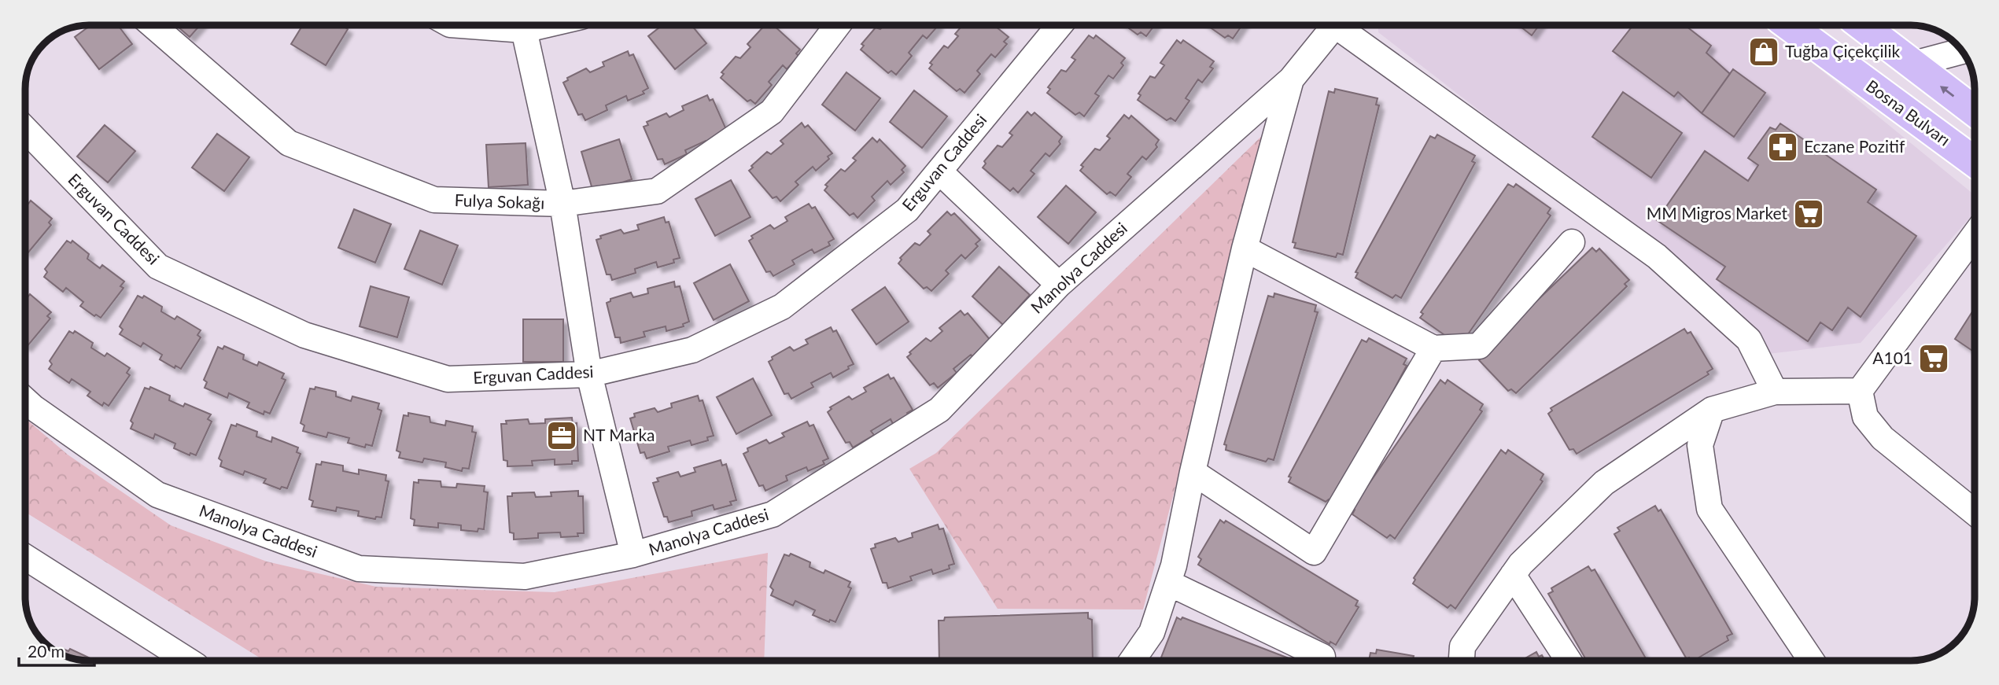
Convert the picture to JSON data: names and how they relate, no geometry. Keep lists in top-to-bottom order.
{
  "streets": {
    "main road": ["Bosna Bulvarı"],
    "street": ["Erguvan Caddesi", "Fulya Sokağı", "Manolya Caddesi"]
  },
  "places": {
    "shop": ["Tuğba Çiçekçilik"],
    "pharmacy": ["Eczane Pozitif"],
    "supermarket": ["MM Migros Market", "A101"],
    "office": ["NT Marka"]
  },
  "scale_bar": "20 m"
}
